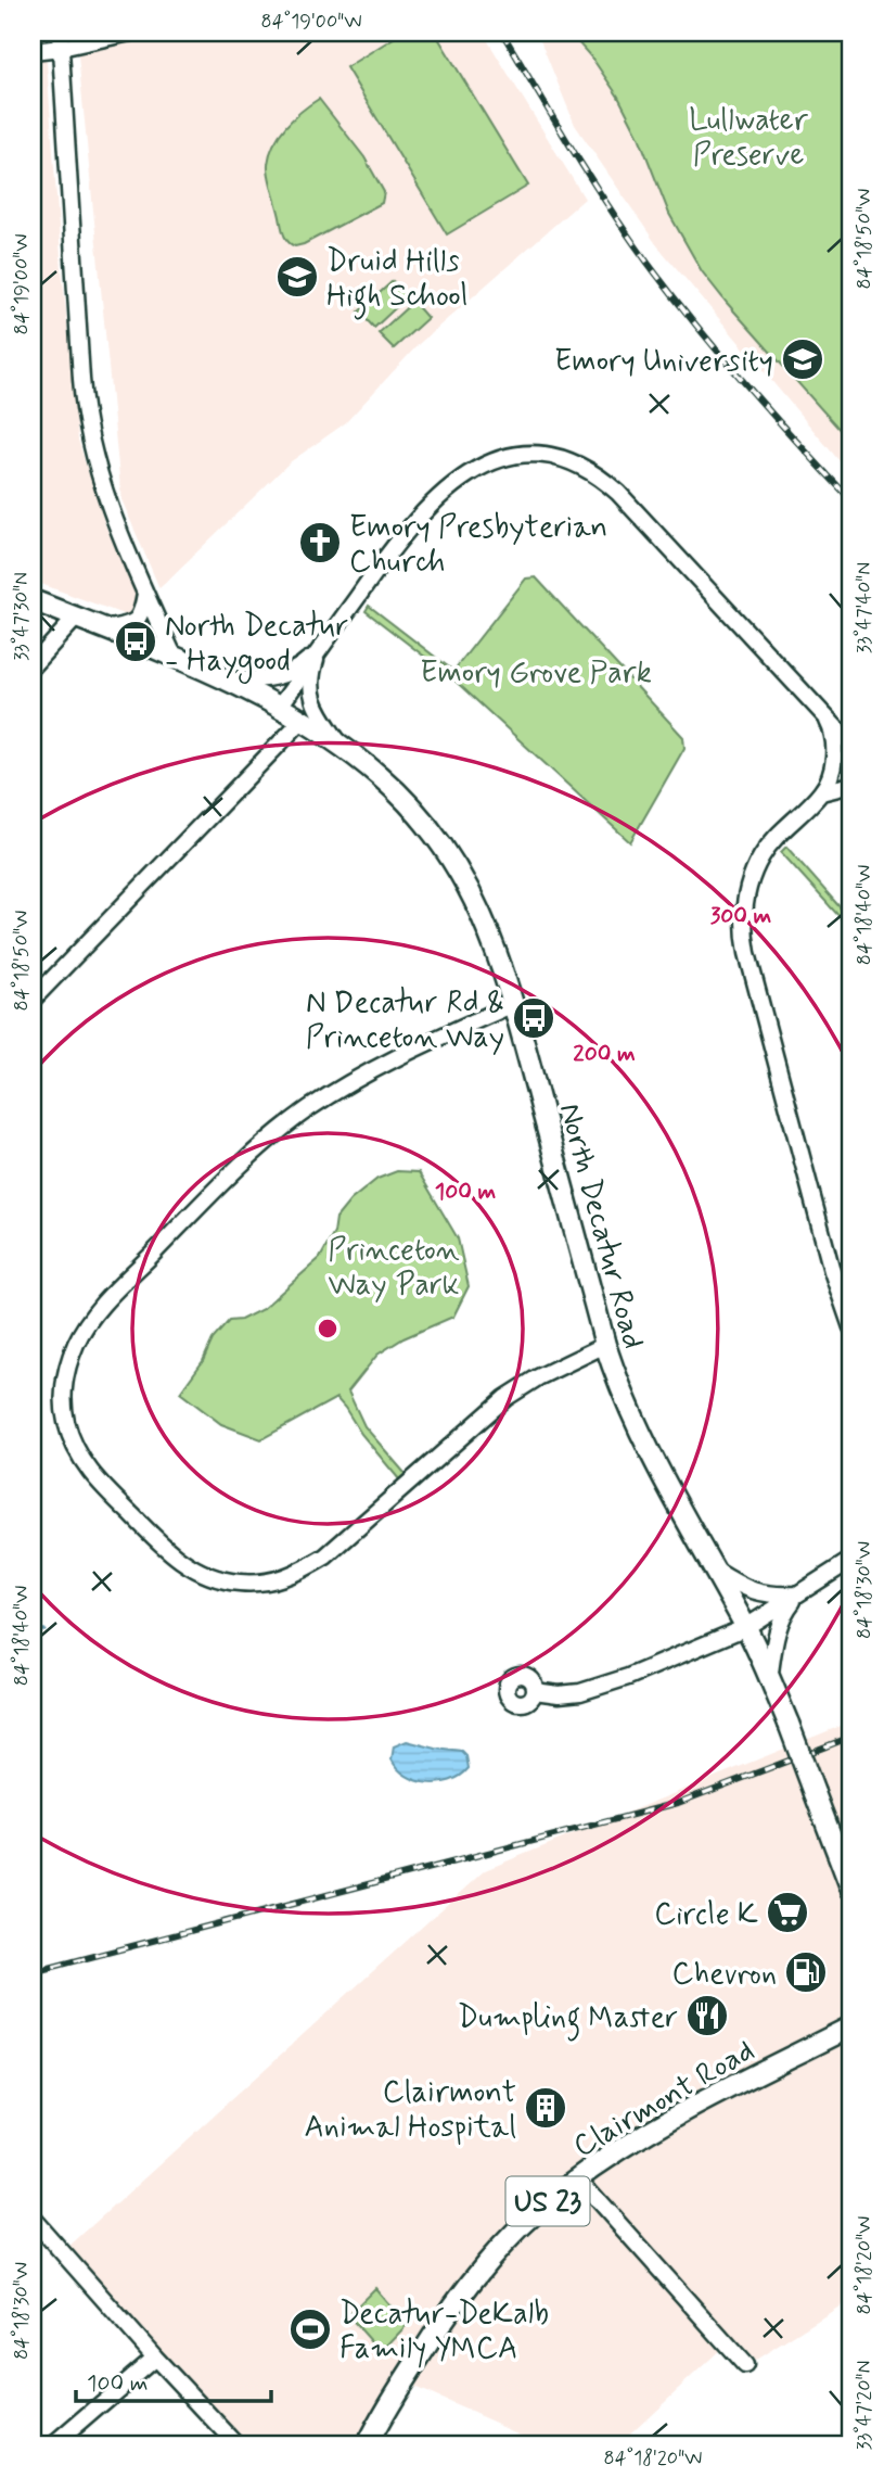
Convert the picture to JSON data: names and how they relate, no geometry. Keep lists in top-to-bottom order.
{
  "streets": {
    "main road": ["North Decatur Road", "Clairmont Road", "US 23"]
  },
  "parks": ["Lullwater Preserve", "Emory Grove Park", "Princeton Way Park"],
  "places": {
    "school or university": ["Druid Hills High School", "Emory University"],
    "church": ["Emory Presbyterian Church"],
    "bus stop": ["North Decatur - Haygood", "N Decatur Rd & Princeton Way"],
    "supermarket": ["Circle K"],
    "fuel station": ["Chevron"],
    "restaurant": ["Dumpling Master"],
    "building": ["Clairmont Animal Hospital"],
    "sports": ["Decatur-DeKalb Family YMCA"]
  },
  "scale_bar": "100 m",
  "coordinates": [
    "84°19'00\"W",
    "84°18'50\"W",
    "33°47'40\"N",
    "33°47'30\"N",
    "84°18'40\"W",
    "84°18'30\"W",
    "84°18'20\"W",
    "33°47'20\"N"
  ],
  "rings": ["300 m", "200 m", "100 m"]
}
